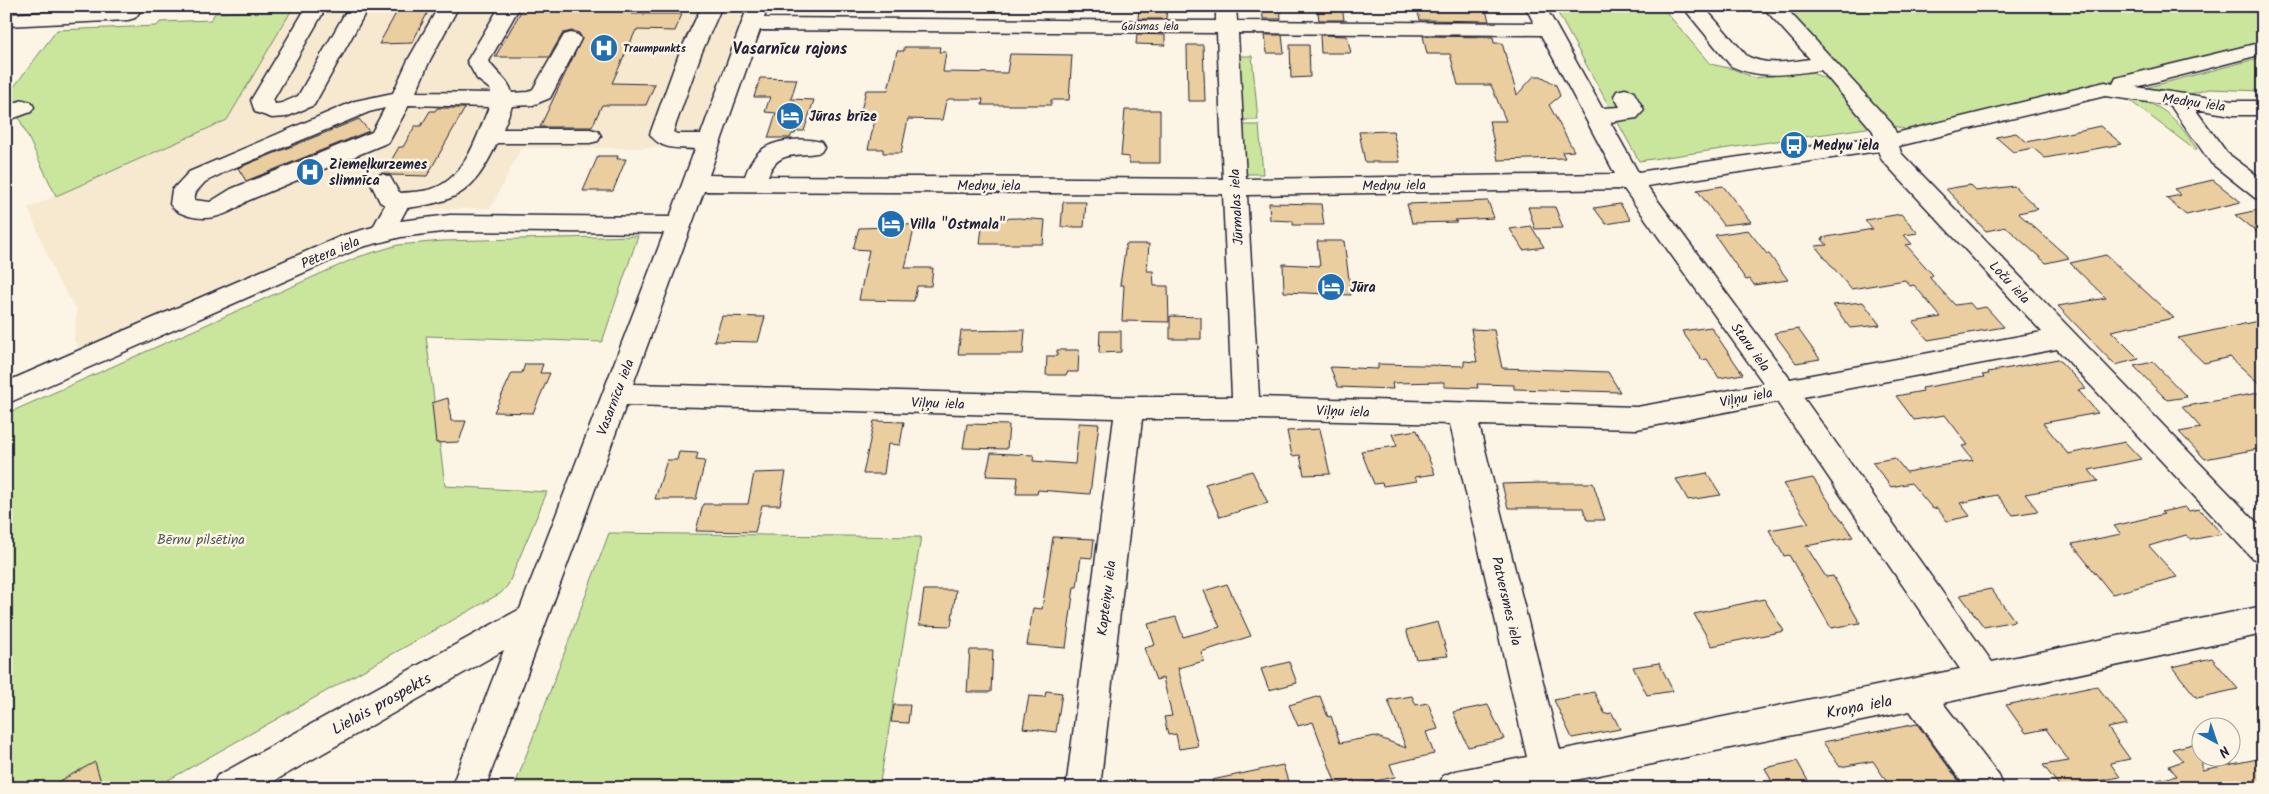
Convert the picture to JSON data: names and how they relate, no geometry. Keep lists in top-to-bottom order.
{
  "streets": {
    "street": [
      "Gaismas iela",
      "Medņu iela",
      "Jūrmalas iela",
      "Pētera iela",
      "Loču iela",
      "Staru iela",
      "Vasarnīcu iela",
      "Viļņu iela",
      "Kapteiņu iela",
      "Patversmes iela",
      "Lielais prospekts",
      "Kroņa iela"
    ]
  },
  "crossings": [
    ["Gaismas iela", "Jūrmalas iela"],
    ["Gaismas iela", "Staru iela"],
    ["Gaismas iela", "Vasarnīcu iela"],
    ["Medņu iela", "Jūrmalas iela"],
    ["Medņu iela", "Loču iela"],
    ["Medņu iela", "Staru iela"],
    ["Medņu iela", "Vasarnīcu iela"],
    ["Jūrmalas iela", "Viļņu iela"],
    ["Pētera iela", "Vasarnīcu iela"],
    ["Loču iela", "Viļņu iela"],
    ["Staru iela", "Viļņu iela"],
    ["Staru iela", "Kroņa iela"],
    ["Vasarnīcu iela", "Viļņu iela"],
    ["Vasarnīcu iela", "Lielais prospekts"],
    ["Viļņu iela", "Kapteiņu iela"],
    ["Viļņu iela", "Patversmes iela"],
    ["Patversmes iela", "Kroņa iela"]
  ],
  "districts": ["Vasarnīcu rajons"],
  "parks": ["Bērnu pilsētiņa"],
  "places": {
    "hospital": ["Traumpunkts", "Ziemeļkurzemes slimnīca"],
    "hotel": ["Jūras brīze", "Villa \"Ostmala\"", "Jūra"],
    "bus stop": ["Medņu iela"]
  },
  "north": "bottom right"
}
